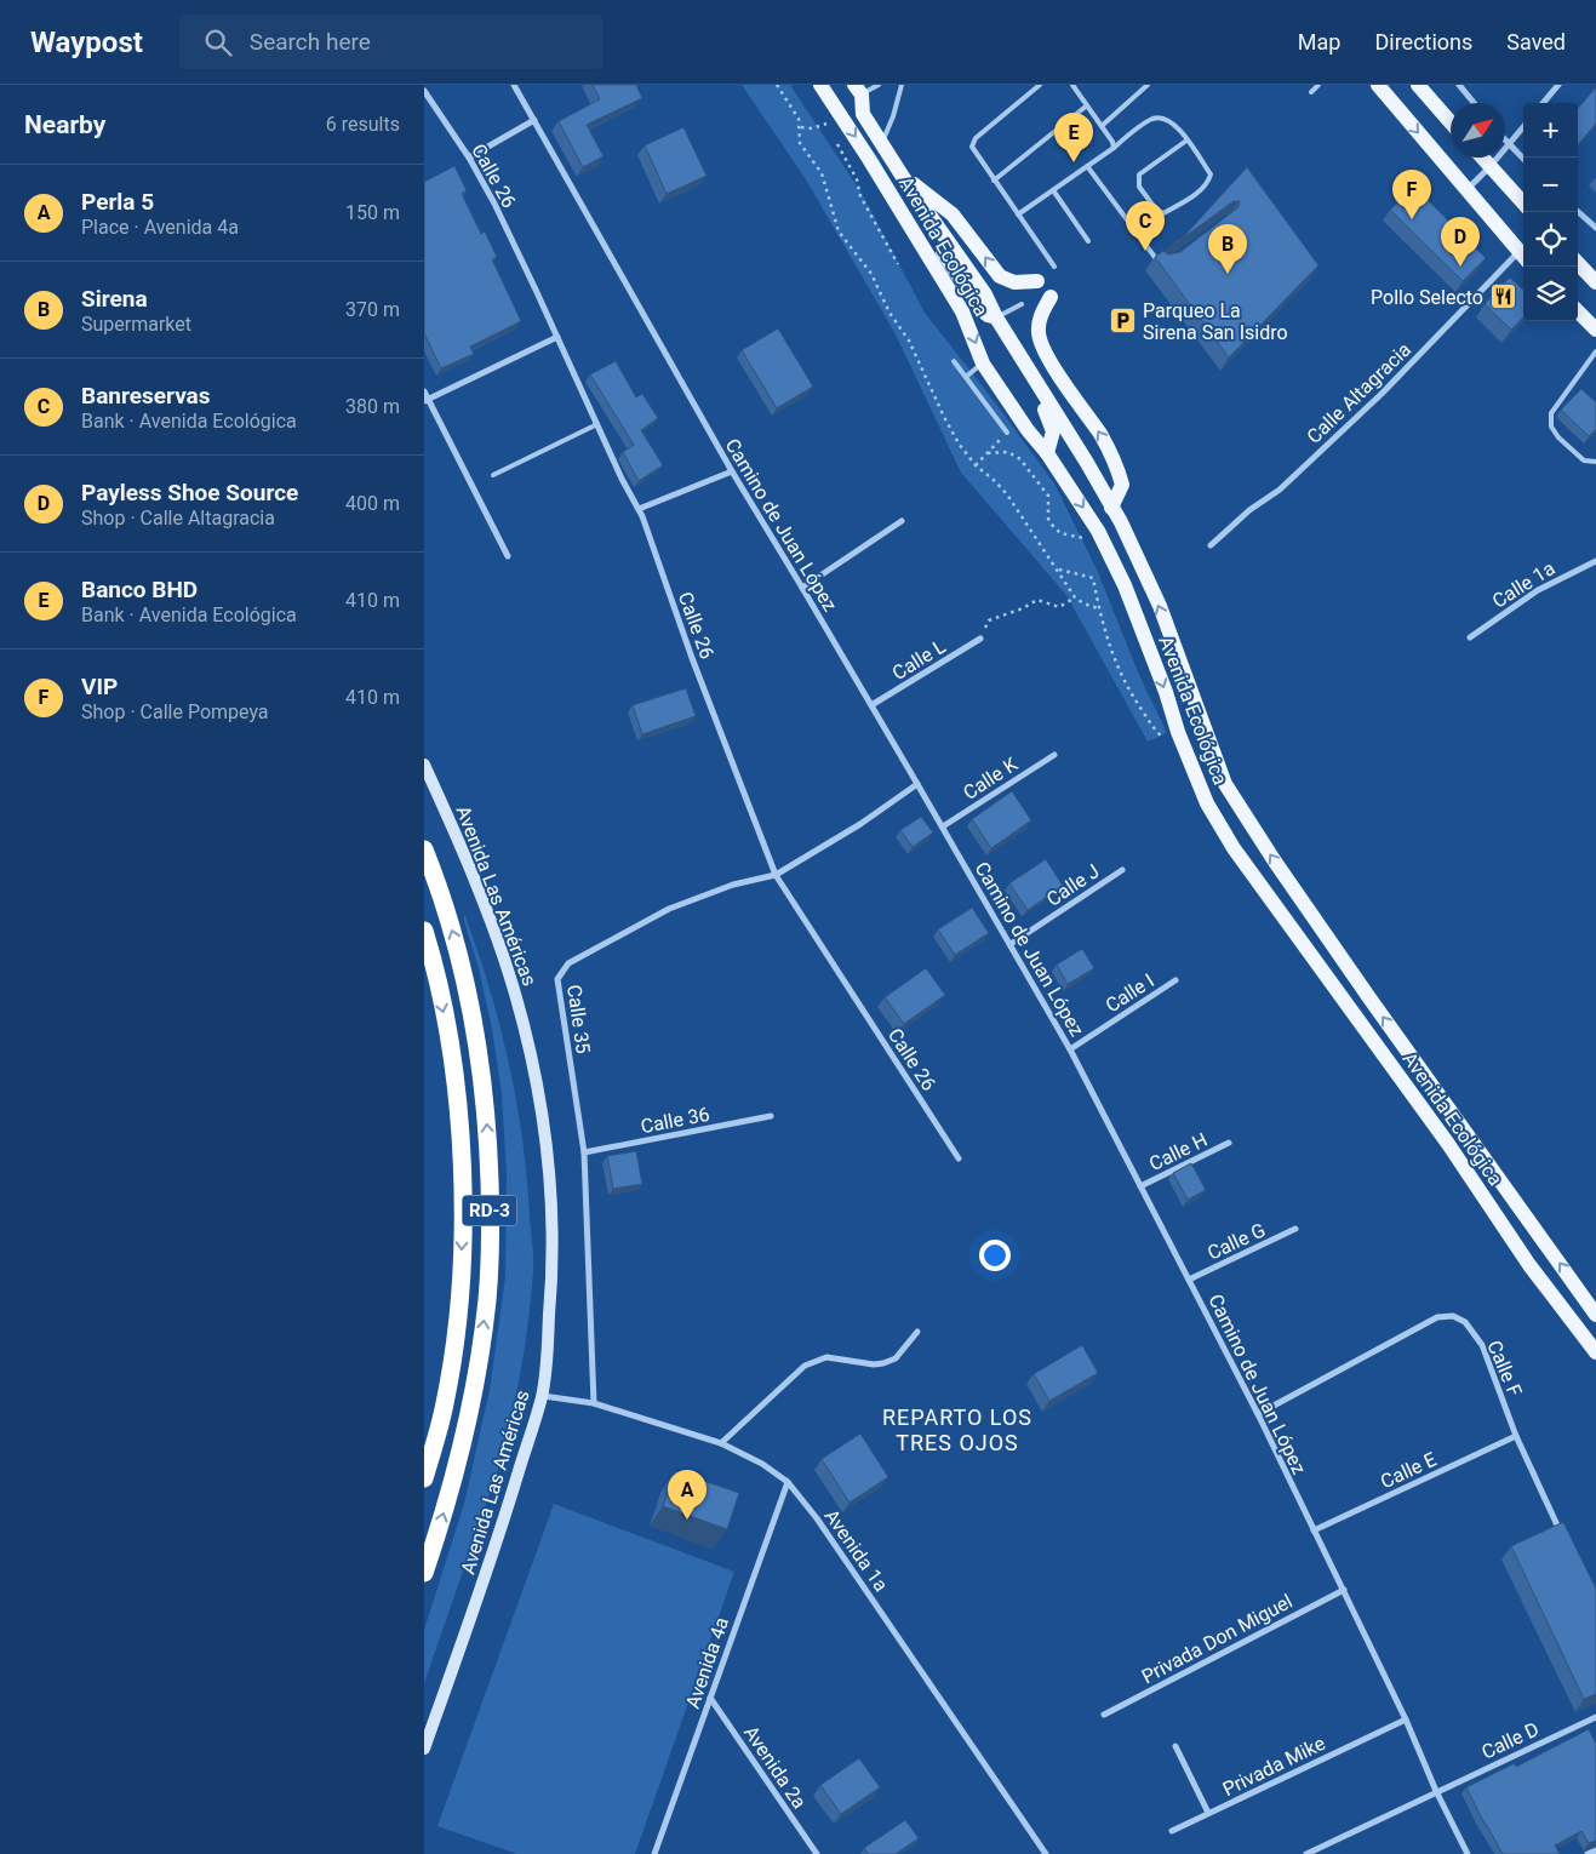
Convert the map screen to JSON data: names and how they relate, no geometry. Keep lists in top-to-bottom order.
{
  "streets": {
    "highway": ["RD-3"],
    "main road": ["Avenida Ecológica", "Avenida Las Américas"],
    "street": [
      "Calle 26",
      "Calle Altagracia",
      "Camino de Juan López",
      "Calle 1a",
      "Calle L",
      "Calle K",
      "Calle J",
      "Calle I",
      "Calle 35",
      "Calle 36",
      "Calle H",
      "Calle G",
      "Calle F",
      "Calle E",
      "Avenida 1a",
      "Privada Don Miguel",
      "Avenida 4a",
      "Calle D",
      "Privada Mike",
      "Avenida 2a"
    ]
  },
  "crossings": [
    ["Calle 26", "Calle 35"],
    ["Camino de Juan López", "Calle L"],
    ["Camino de Juan López", "Calle K"],
    ["Camino de Juan López", "Calle J"],
    ["Camino de Juan López", "Calle I"],
    ["Camino de Juan López", "Calle 35"],
    ["Camino de Juan López", "Calle H"],
    ["Camino de Juan López", "Calle G"],
    ["Camino de Juan López", "Calle F"],
    ["Camino de Juan López", "Calle E"],
    ["Camino de Juan López", "Privada Don Miguel"],
    ["Camino de Juan López", "Calle D"],
    ["Camino de Juan López", "Privada Mike"],
    ["Avenida Las Américas", "Avenida 1a"],
    ["Calle 35", "Calle 36"],
    ["Calle 35", "Avenida 1a"],
    ["Calle F", "Calle E"],
    ["Avenida 1a", "Avenida 4a"],
    ["Avenida 4a", "Avenida 2a"]
  ],
  "districts": ["REPARTO LOS TRES OJOS"],
  "places": {
    "restaurant": ["Pollo Selecto"],
    "parking": ["Parqueo La Sirena San Isidro"]
  },
  "north": "top right",
  "page": {
    "header": "Waypost",
    "search": "Search here",
    "nav": ["Map", "Directions", "Saved"],
    "heading": ["Nearby", "6 results"],
    "map_buttons": ["+", "−"],
    "pins": [
      "E",
      "F",
      "C",
      "D",
      "B",
      "A"
    ],
    "list": [
      {
        "mark": "A",
        "name": "Perla 5",
        "note": "Place · Avenida 4a",
        "value": "150 m"
      },
      {
        "mark": "B",
        "name": "Sirena",
        "note": "Supermarket",
        "value": "370 m"
      },
      {
        "mark": "C",
        "name": "Banreservas",
        "note": "Bank · Avenida Ecológica",
        "value": "380 m"
      },
      {
        "mark": "D",
        "name": "Payless Shoe Source",
        "note": "Shop · Calle Altagracia",
        "value": "400 m"
      },
      {
        "mark": "E",
        "name": "Banco BHD",
        "note": "Bank · Avenida Ecológica",
        "value": "410 m"
      },
      {
        "mark": "F",
        "name": "VIP",
        "note": "Shop · Calle Pompeya",
        "value": "410 m"
      }
    ]
  }
}
